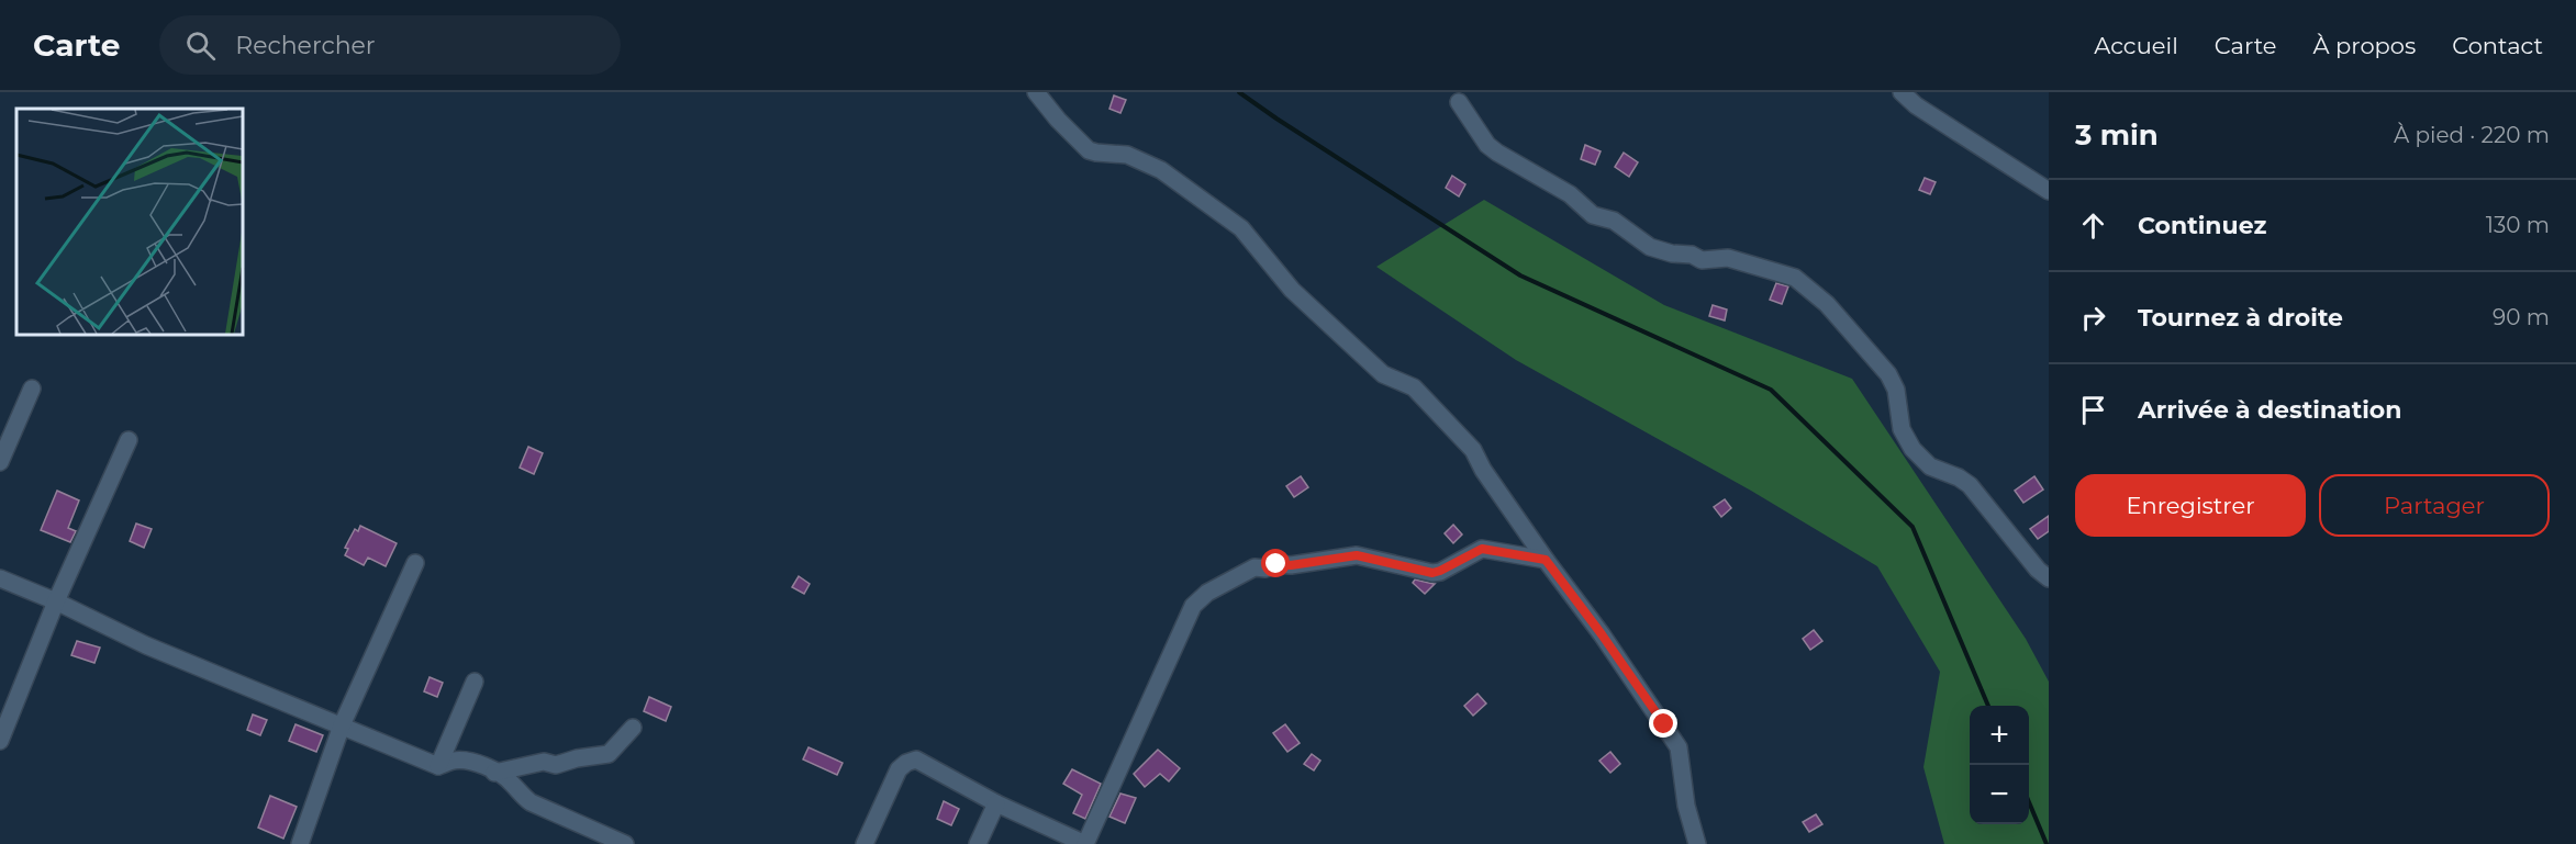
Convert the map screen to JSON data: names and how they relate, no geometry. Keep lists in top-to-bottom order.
{
  "page": {
    "header": "Carte",
    "search": "Rechercher",
    "nav": [
      "Accueil",
      "Carte",
      "À propos",
      "Contact"
    ],
    "heading": ["3 min", "À pied · 220 m"],
    "list": [
      ["Continuez", "130 m"],
      ["Tournez à droite", "90 m"],
      "Arrivée à destination"
    ],
    "buttons": ["Enregistrer", "Partager"],
    "map_buttons": ["+", "−"]
  }
}
